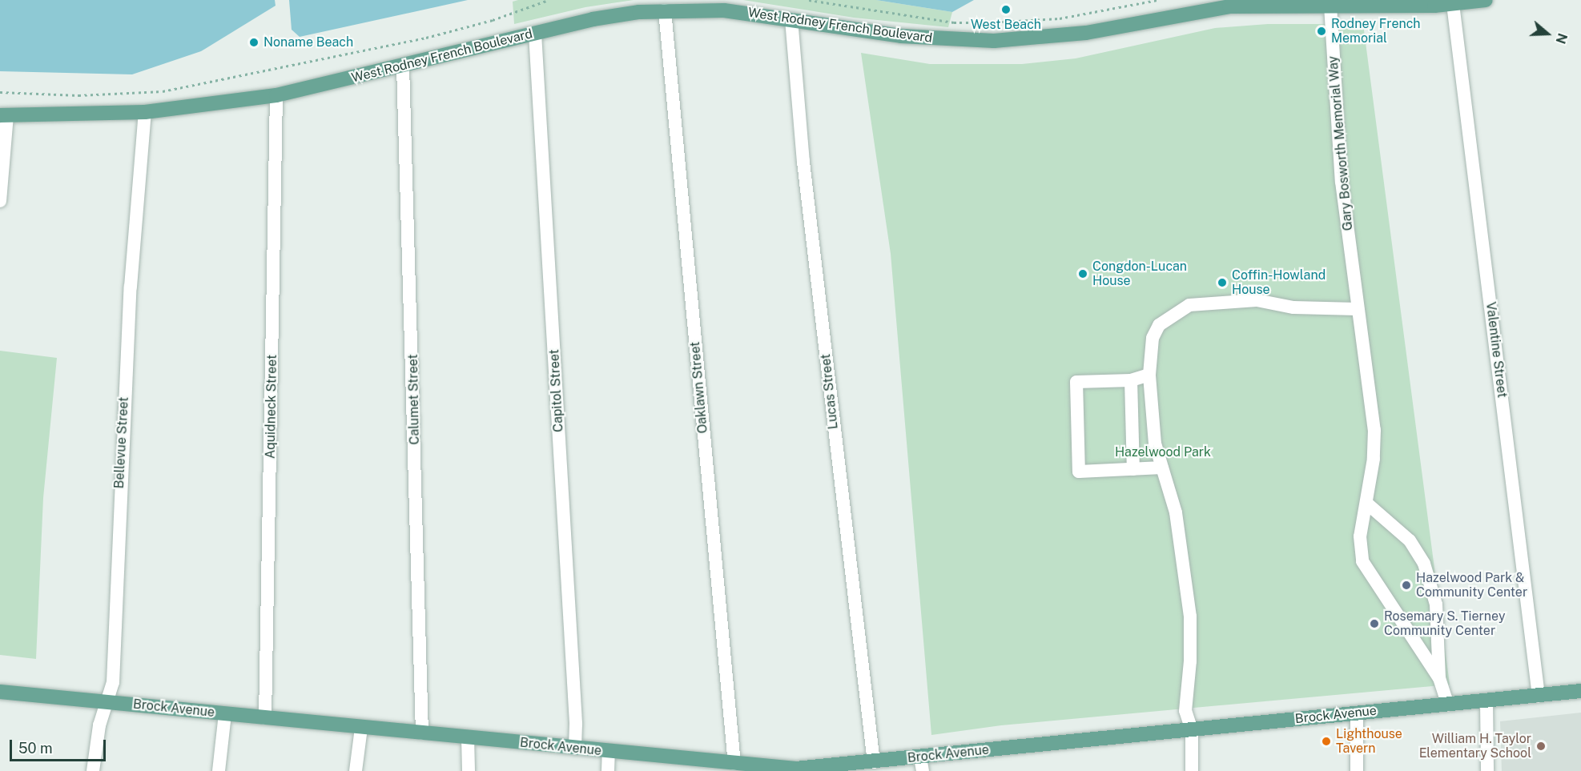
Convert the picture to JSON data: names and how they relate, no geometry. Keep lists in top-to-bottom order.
{
  "streets": {
    "main road": ["West Rodney French Boulevard", "Brock Avenue"],
    "street": [
      "Gary Bosworth Memorial Way",
      "Valentine Street",
      "Oaklawn Street",
      "Capitol Street",
      "Lucas Street",
      "Calumet Street",
      "Aquidneck Street",
      "Bellevue Street"
    ]
  },
  "crossings": [
    ["West Rodney French Boulevard", "Gary Bosworth Memorial Way"],
    ["West Rodney French Boulevard", "Valentine Street"],
    ["West Rodney French Boulevard", "Oaklawn Street"],
    ["West Rodney French Boulevard", "Capitol Street"],
    ["West Rodney French Boulevard", "Lucas Street"],
    ["West Rodney French Boulevard", "Calumet Street"],
    ["West Rodney French Boulevard", "Aquidneck Street"],
    ["West Rodney French Boulevard", "Bellevue Street"],
    ["Gary Bosworth Memorial Way", "Brock Avenue"],
    ["Valentine Street", "Brock Avenue"],
    ["Oaklawn Street", "Brock Avenue"],
    ["Capitol Street", "Brock Avenue"],
    ["Lucas Street", "Brock Avenue"],
    ["Calumet Street", "Brock Avenue"],
    ["Aquidneck Street", "Brock Avenue"],
    ["Bellevue Street", "Brock Avenue"]
  ],
  "parks": ["Hazelwood Park"],
  "places": [
    "West Beach",
    "Rodney French Memorial",
    "Noname Beach",
    "Congdon-Lucan House",
    "Coffin-Howland House",
    "Hazelwood Park & Community Center",
    "Rosemary S. Tierney Community Center",
    "Lighthouse Tavern",
    "William H. Taylor Elementary School"
  ],
  "scale_bar": "50 m",
  "north": "right"
}
